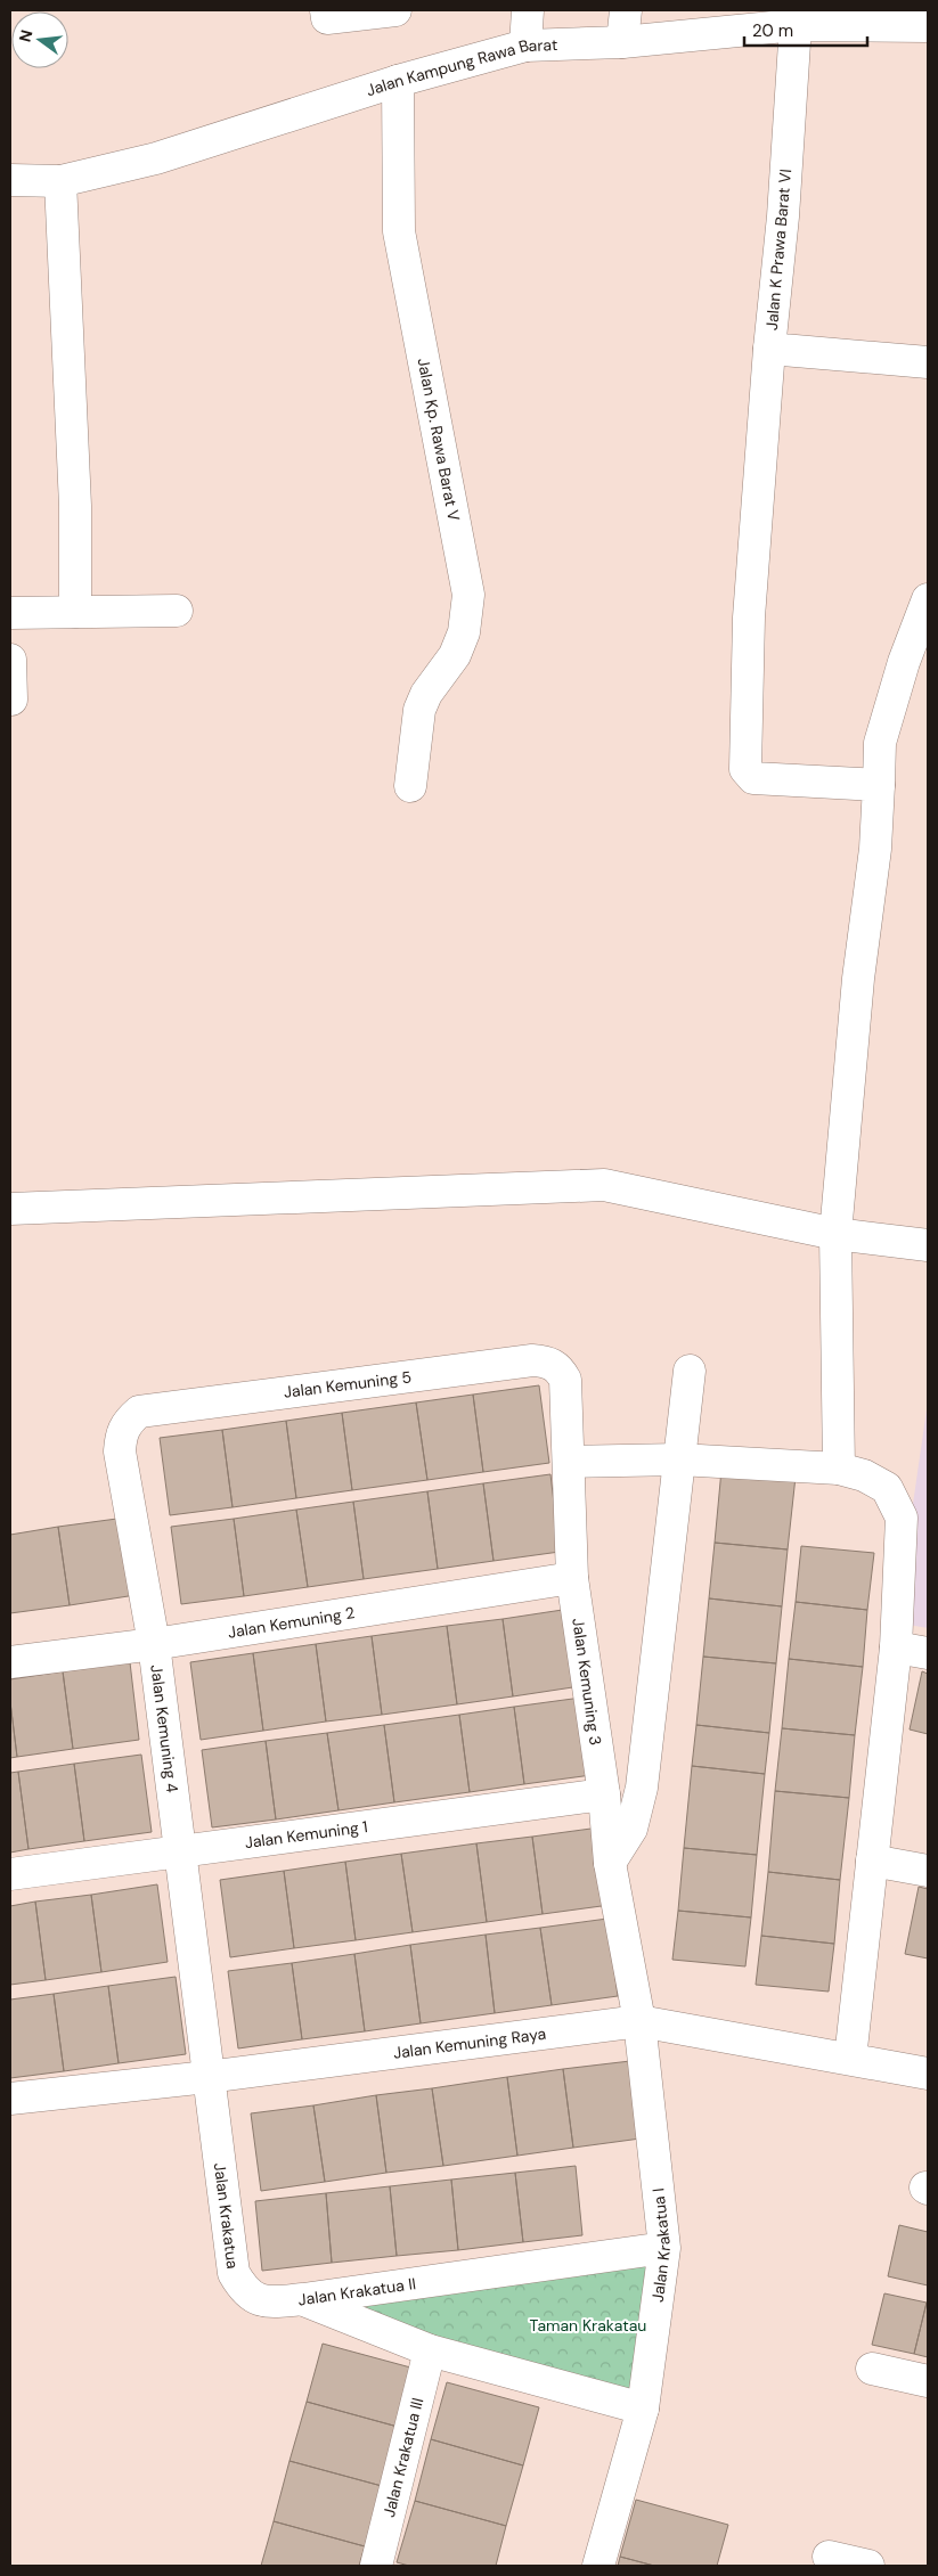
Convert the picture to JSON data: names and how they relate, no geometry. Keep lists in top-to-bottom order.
{
  "streets": {
    "street": [
      "Jalan Kampung Rawa Barat",
      "Jalan K Prawa Barat VI",
      "Jalan Kp. Rawa Barat V",
      "Jalan Kemuning 5",
      "Jalan Kemuning 2",
      "Jalan Kemuning 3",
      "Jalan Kemuning 4",
      "Jalan Kemuning 1",
      "Jalan Kemuning Raya",
      "Jalan Krakatua",
      "Jalan Krakatua I",
      "Jalan Krakatua II",
      "Jalan Krakatua III"
    ]
  },
  "crossings": [
    ["Jalan Kampung Rawa Barat", "Jalan K Prawa Barat VI"],
    ["Jalan Kampung Rawa Barat", "Jalan Kp. Rawa Barat V"],
    ["Jalan Kemuning 5", "Jalan Kemuning 3"],
    ["Jalan Kemuning 5", "Jalan Kemuning 4"],
    ["Jalan Kemuning 2", "Jalan Kemuning 3"],
    ["Jalan Kemuning 2", "Jalan Kemuning 4"],
    ["Jalan Kemuning 3", "Jalan Kemuning 1"],
    ["Jalan Kemuning 3", "Jalan Kemuning Raya"],
    ["Jalan Kemuning 3", "Jalan Krakatua I"],
    ["Jalan Kemuning 4", "Jalan Kemuning 1"],
    ["Jalan Kemuning 4", "Jalan Kemuning Raya"],
    ["Jalan Kemuning 4", "Jalan Krakatua"],
    ["Jalan Kemuning Raya", "Jalan Krakatua"],
    ["Jalan Kemuning Raya", "Jalan Krakatua I"],
    ["Jalan Krakatua", "Jalan Krakatua II"],
    ["Jalan Krakatua I", "Jalan Krakatua II"],
    ["Jalan Krakatua II", "Jalan Krakatua III"]
  ],
  "parks": ["Taman Krakatau"],
  "scale_bar": "20 m",
  "north": "left"
}
